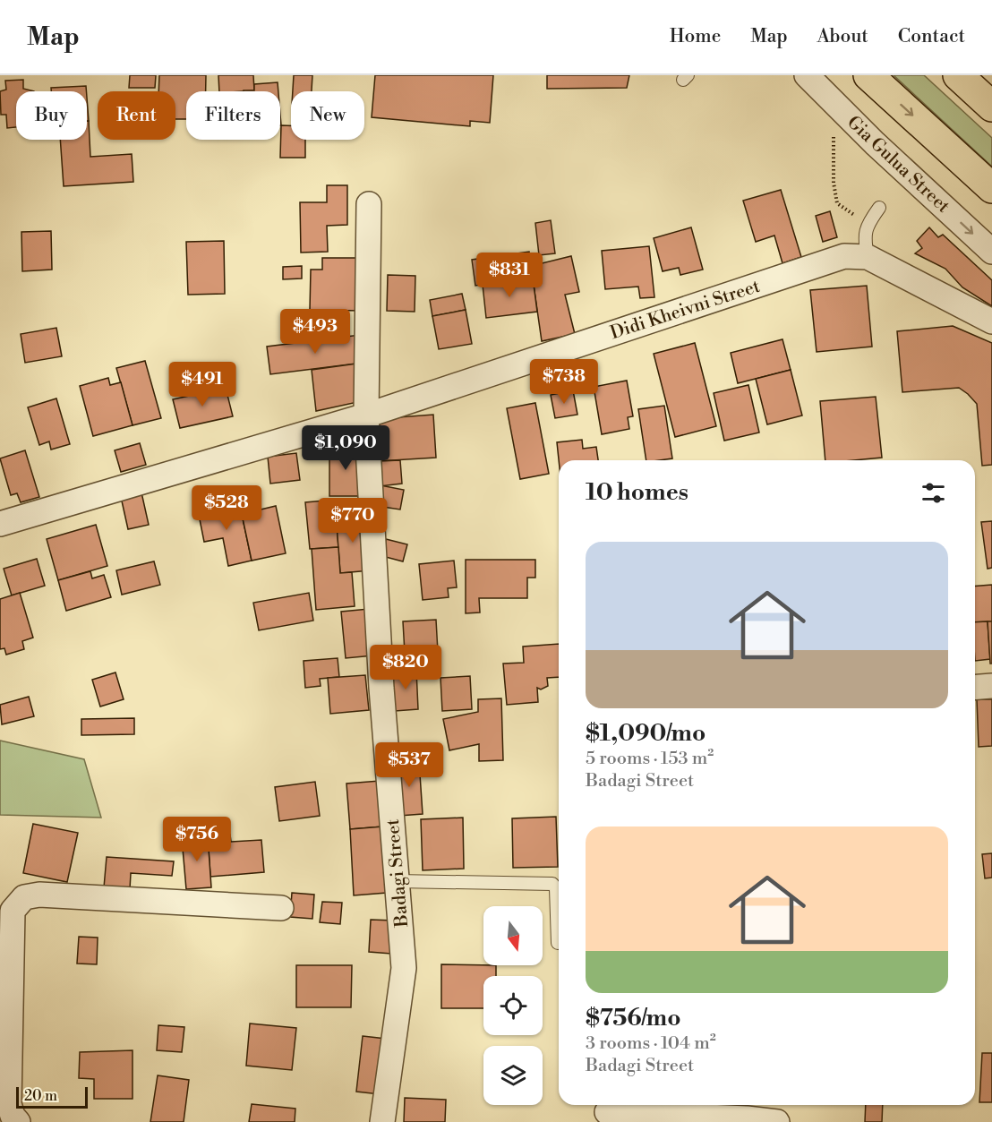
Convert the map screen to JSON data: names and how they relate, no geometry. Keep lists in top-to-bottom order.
{
  "streets": {
    "street": ["Gia Gulua Street", "Didi Kheivni Street", "Badagi Street"]
  },
  "crossings": [
    ["Didi Kheivni Street", "Badagi Street"]
  ],
  "one_way": ["Gia Gulua Street"],
  "scale_bar": "20 m",
  "north": "bottom",
  "page": {
    "header": "Map",
    "nav": [
      "Home",
      "Map",
      "About",
      "Contact"
    ],
    "chip": [
      "Buy",
      "Rent",
      "Filters",
      "New"
    ],
    "price": [
      "$831",
      "$493",
      "$738",
      "$491",
      "$1,090",
      "$528",
      "$770",
      "$820",
      "$537",
      "$756"
    ],
    "heading": "10 homes",
    "list": [
      {
        "name": "$1,090/mo",
        "note": "5 rooms · 153 m² · Badagi Street"
      },
      {
        "name": "$756/mo",
        "note": "3 rooms · 104 m² · Badagi Street"
      }
    ],
    "scale": "20 m"
  }
}
